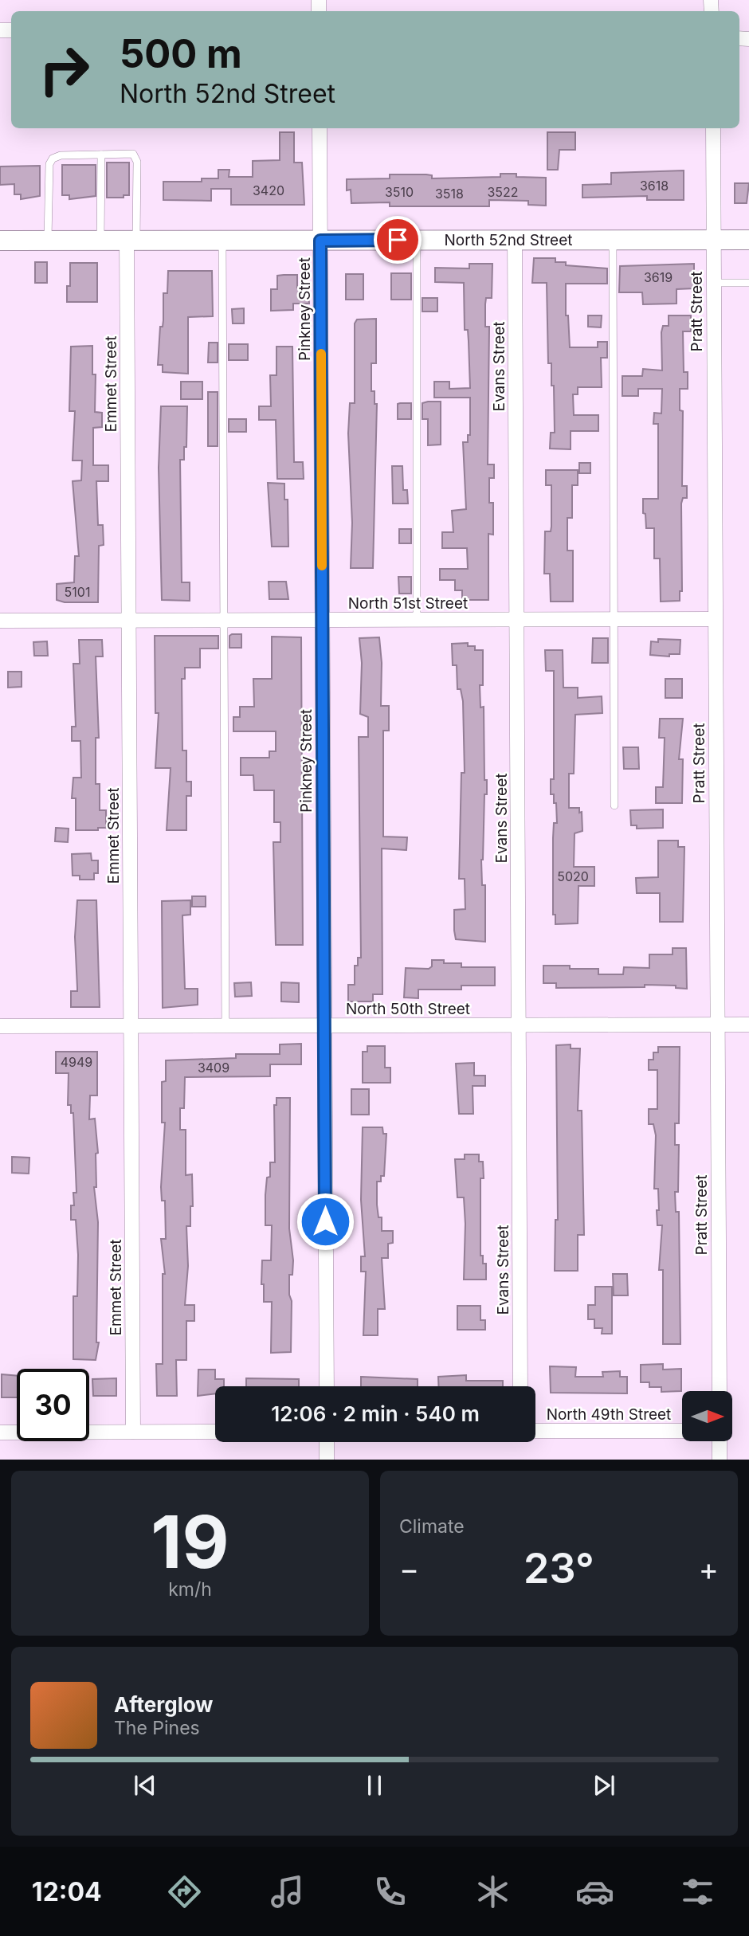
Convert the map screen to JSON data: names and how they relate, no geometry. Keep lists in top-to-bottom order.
{
  "streets": {
    "main road": ["North 52nd Street"],
    "street": [
      "Pinkney Street",
      "Pratt Street",
      "Evans Street",
      "Emmet Street",
      "North 51st Street",
      "North 50th Street",
      "North 49th Street"
    ]
  },
  "crossings": [
    ["North 52nd Street", "Pinkney Street"],
    ["North 52nd Street", "Pratt Street"],
    ["North 52nd Street", "Evans Street"],
    ["North 52nd Street", "Emmet Street"],
    ["Pinkney Street", "North 51st Street"],
    ["Pinkney Street", "North 50th Street"],
    ["Pratt Street", "North 51st Street"],
    ["Pratt Street", "North 50th Street"],
    ["Evans Street", "North 51st Street"],
    ["Evans Street", "North 50th Street"],
    ["Emmet Street", "North 51st Street"],
    ["Emmet Street", "North 50th Street"]
  ],
  "house_numbers": [
    "3618",
    "3420",
    "3510",
    "3522",
    "3518",
    "3619",
    "5101",
    "5020",
    "4949",
    "3409"
  ],
  "north": "right",
  "page": {
    "turn": ["500 m", "North 52nd Street"],
    "limit": "30",
    "trip": "12:06 · 2 min · 540 m",
    "tile": [
      ["19", "km/h"],
      "Climate"
    ],
    "heat": ["−", "23°", "+"],
    "song": ["Afterglow", "The Pines"],
    "tabs": "12:04"
  }
}
